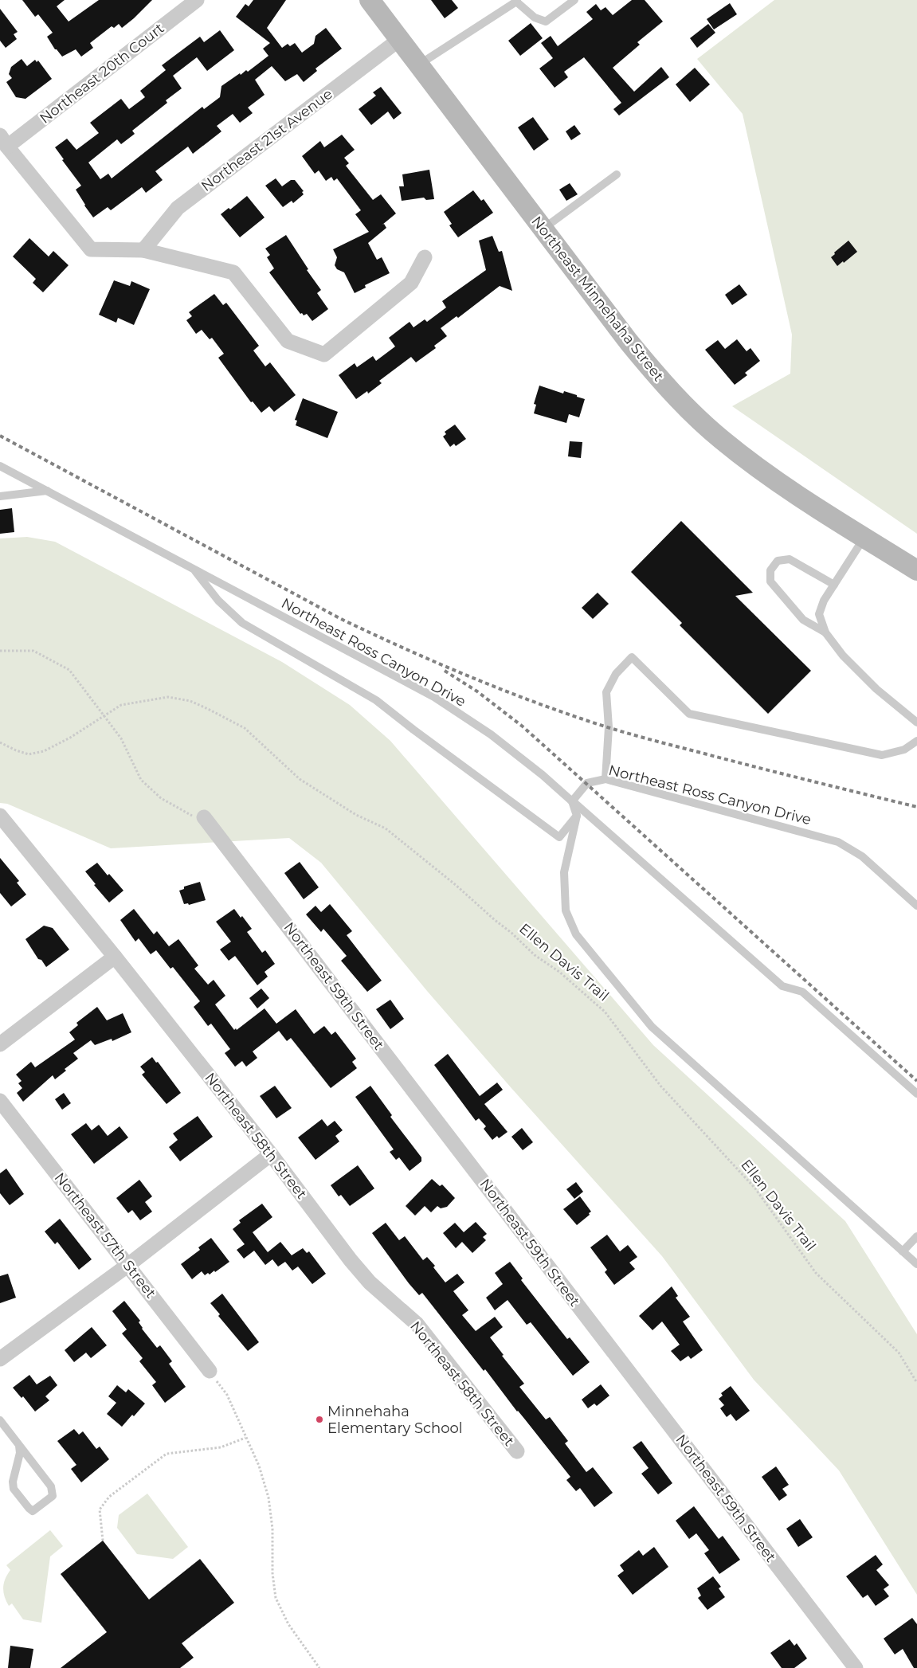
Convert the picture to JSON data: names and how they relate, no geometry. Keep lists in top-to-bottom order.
{
  "streets": {
    "main road": ["Northeast Minnehaha Street"],
    "street": [
      "Northeast 20th Court",
      "Northeast 21st Avenue",
      "Northeast 59th Street",
      "Northeast 58th Street",
      "Northeast 57th Street"
    ],
    "lane": ["Northeast Ross Canyon Drive"],
    "path": ["Ellen Davis Trail"]
  },
  "crossings": [
    ["Northeast 21st Avenue", "Northeast Minnehaha Street"]
  ],
  "places": ["Minnehaha Elementary School"]
}
